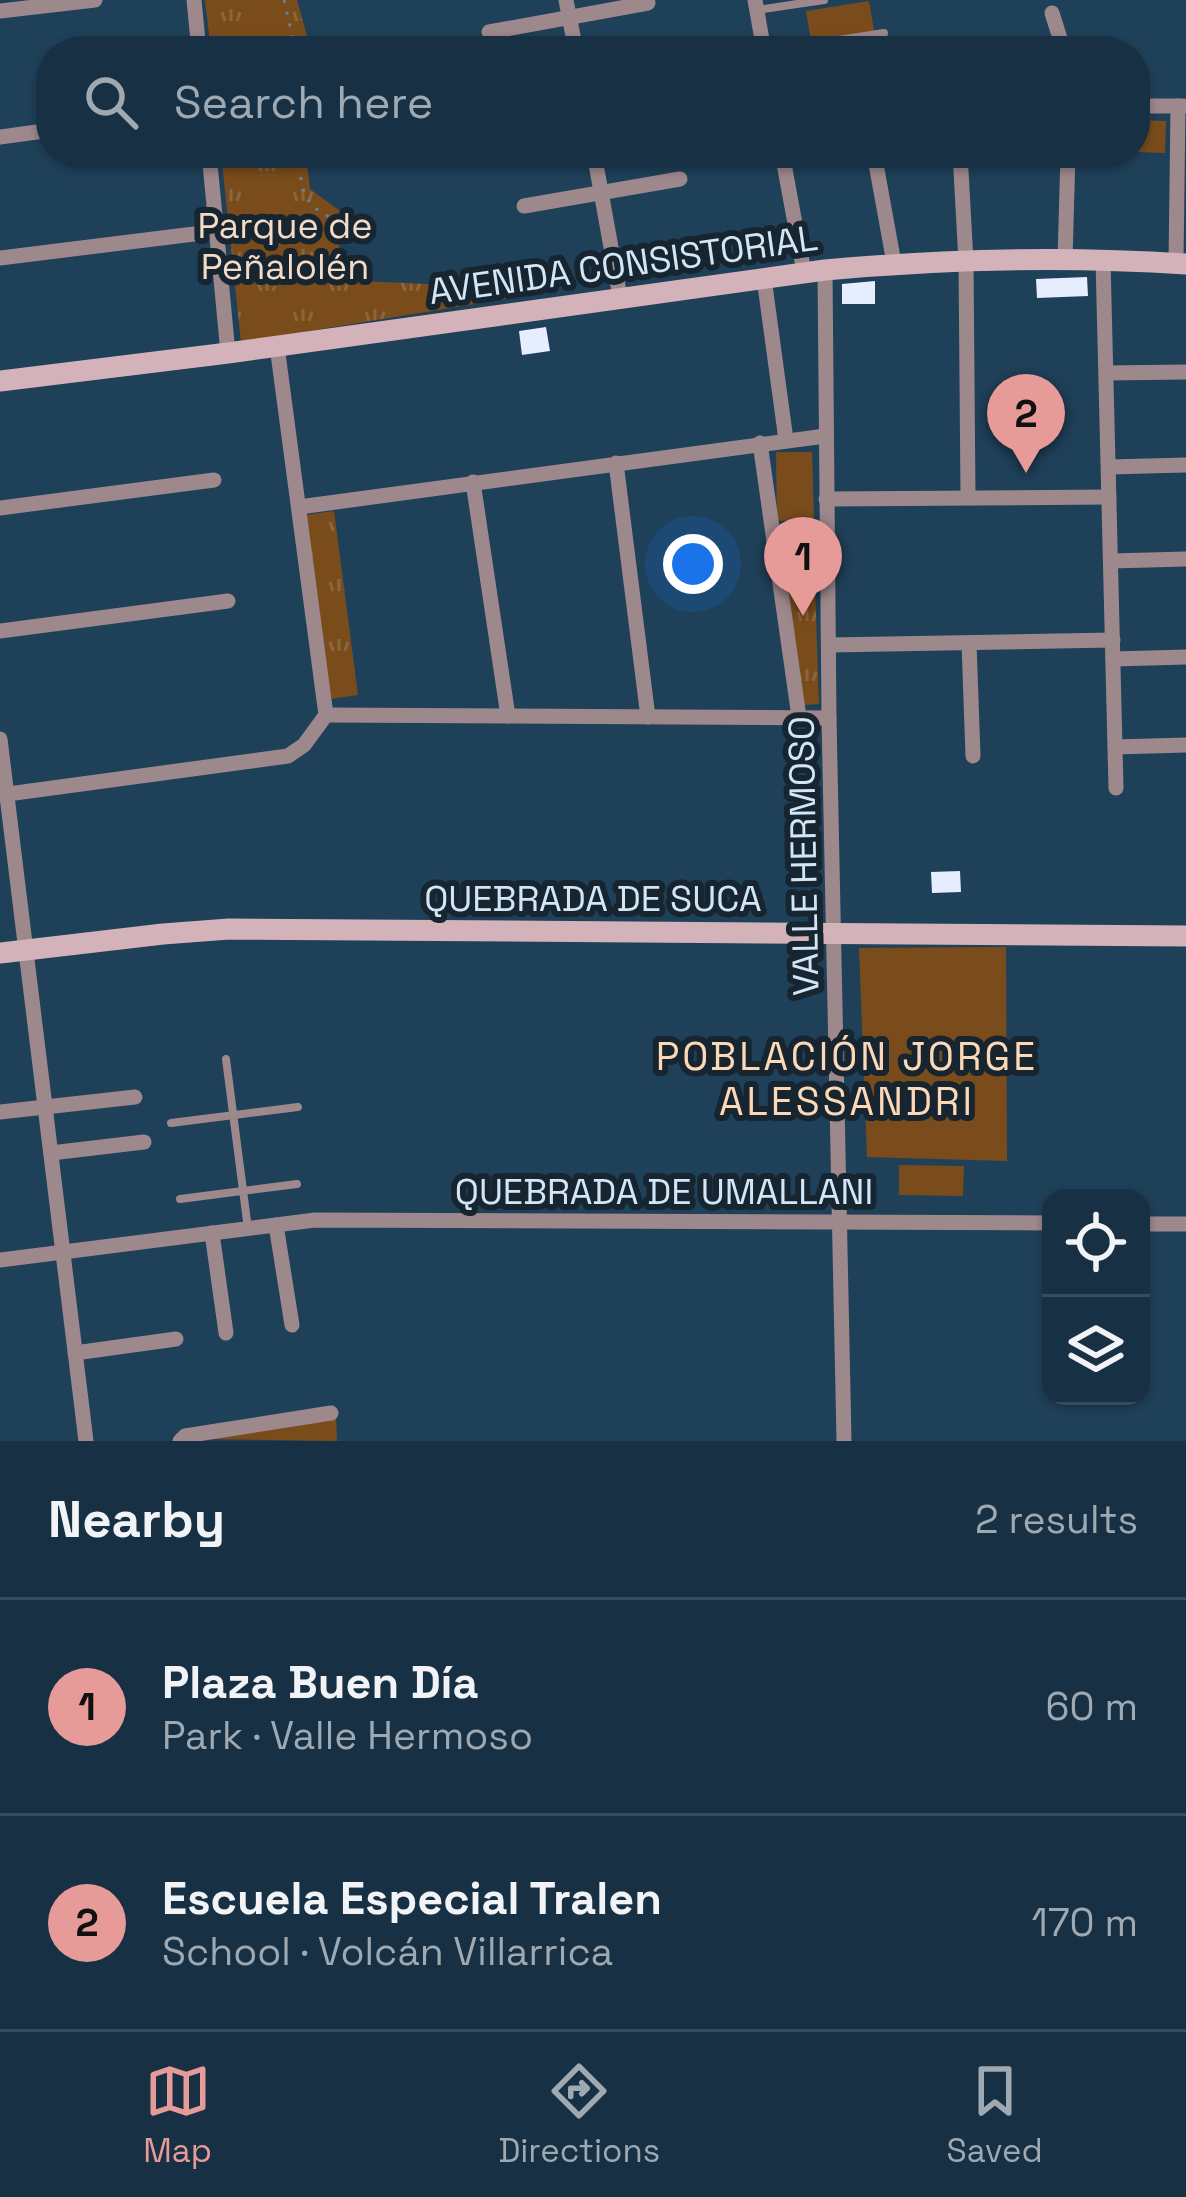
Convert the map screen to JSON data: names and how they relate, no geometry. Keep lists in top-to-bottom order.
{
  "streets": {
    "street": [
      "AVENIDA CONSISTORIAL",
      "VALLE HERMOSO",
      "QUEBRADA DE SUCA",
      "QUEBRADA DE UMALLANI"
    ]
  },
  "crossings": [
    ["AVENIDA CONSISTORIAL", "VALLE HERMOSO"],
    ["VALLE HERMOSO", "QUEBRADA DE SUCA"],
    ["VALLE HERMOSO", "QUEBRADA DE UMALLANI"]
  ],
  "districts": ["POBLACIÓN JORGE ALESSANDRI"],
  "parks": ["Parque de Peñalolén"],
  "page": {
    "search": "Search here",
    "pins": ["2", "1"],
    "heading": ["Nearby", "2 results"],
    "list": [
      {
        "mark": "1",
        "name": "Plaza Buen Día",
        "note": "Park · Valle Hermoso",
        "value": "60 m"
      },
      {
        "mark": "2",
        "name": "Escuela Especial Tralen",
        "note": "School · Volcán Villarrica",
        "value": "170 m"
      }
    ],
    "nav": ["Map", "Directions", "Saved"]
  }
}
